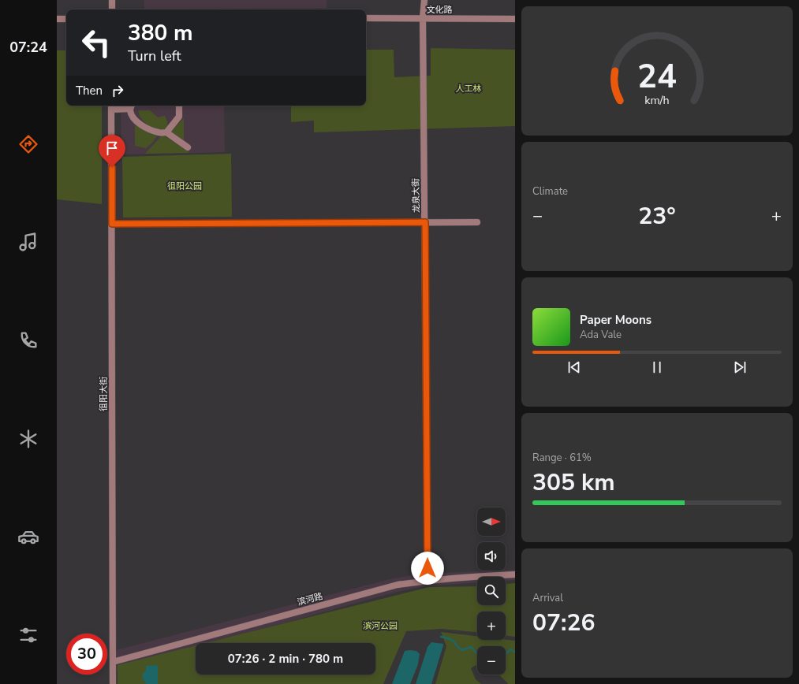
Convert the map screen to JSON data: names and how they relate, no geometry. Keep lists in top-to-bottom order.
{
  "streets": {
    "street": [
      "文化路",
      "龙泉大街",
      "徂阳大街",
      "滨河路"
    ]
  },
  "crossings": [
    ["文化路", "龙泉大街"],
    ["龙泉大街", "滨河路"],
    ["徂阳大街", "滨河路"]
  ],
  "parks": ["人工林", "徂阳公园", "滨河公园"],
  "north": "right",
  "page": {
    "tabs": "07:24",
    "turn": ["380 m", "Turn left"],
    "then": "Then",
    "tile": [
      "Climate",
      ["Range · 61%", "305 km"],
      ["Arrival", "07:26"]
    ],
    "heat": ["−", "23°", "+"],
    "song": ["Paper Moons", "Ada Vale"],
    "map_buttons": ["+", "−"],
    "limit": "30",
    "trip": "07:26 · 2 min · 780 m",
    "gauge": ["24", "km/h"]
  }
}
